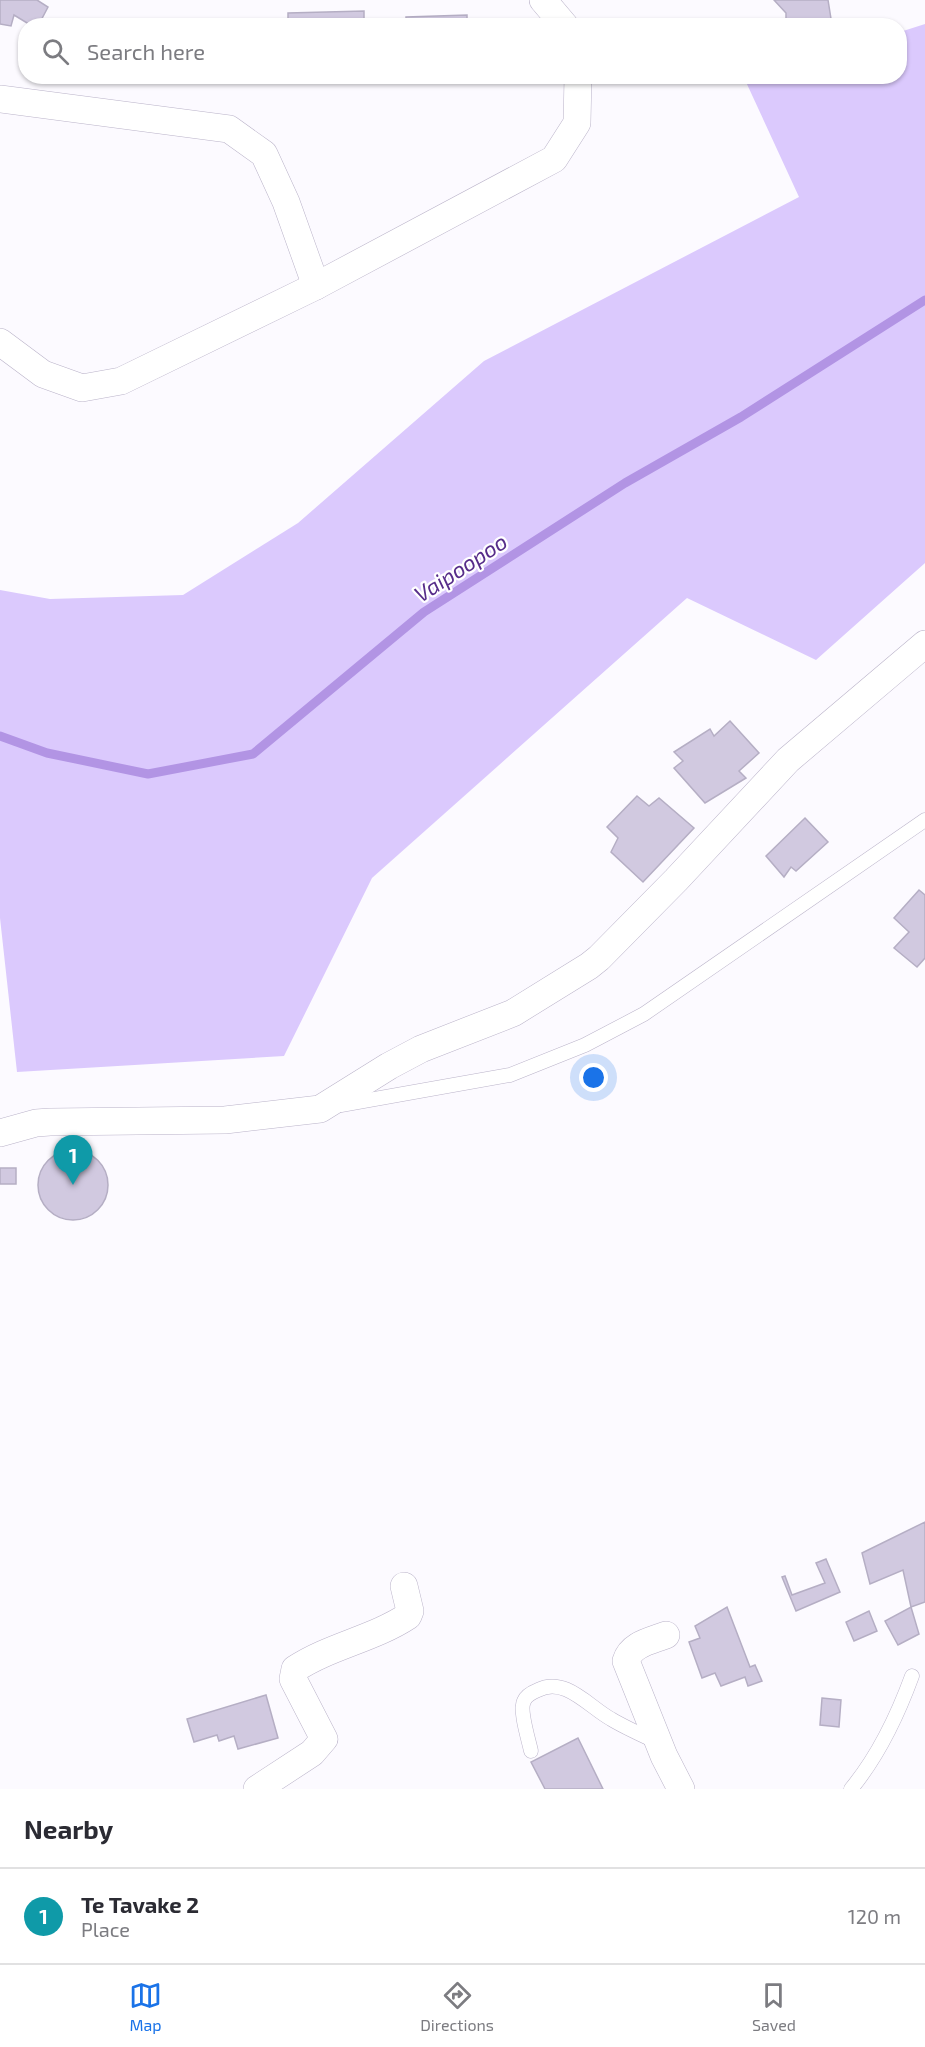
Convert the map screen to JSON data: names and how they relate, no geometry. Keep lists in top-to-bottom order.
{
  "water": ["Vaipoopoo"],
  "page": {
    "search": "Search here",
    "pins": "1",
    "heading": "Nearby",
    "list": [
      {
        "mark": "1",
        "name": "Te Tavake 2",
        "note": "Place",
        "value": "120 m"
      }
    ],
    "nav": ["Map", "Directions", "Saved"]
  }
}
